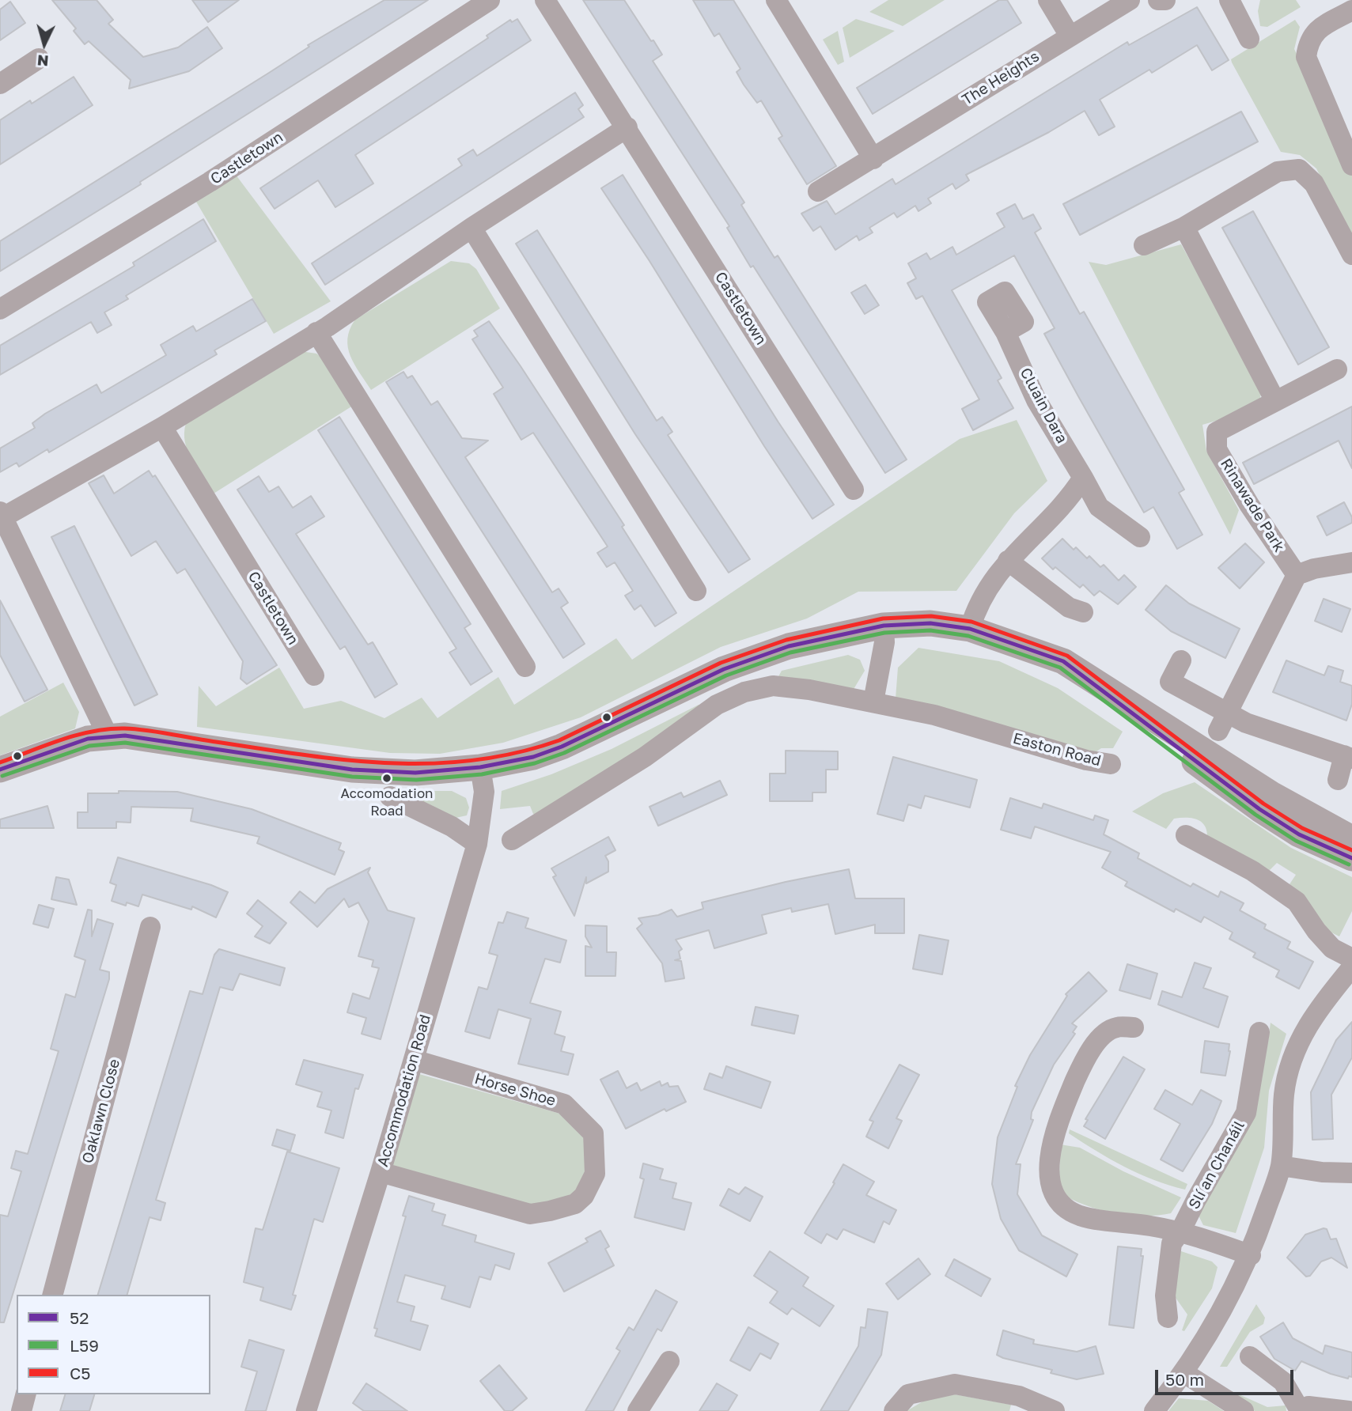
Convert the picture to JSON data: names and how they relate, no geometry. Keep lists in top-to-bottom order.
{
  "streets": {
    "street": [
      "The Heights",
      "Castletown",
      "Cluain Dara",
      "Rinawade Park",
      "Easton Road",
      "Horse Shoe",
      "Accommodation Road",
      "Oaklawn Close",
      "Slí an Chanáil"
    ]
  },
  "crossings": [
    ["Horse Shoe", "Accommodation Road"]
  ],
  "places": ["Accomodation Road"],
  "lines": ["transit line C5", "transit line 52", "transit line L59"],
  "legend": ["52", "L59", "C5"],
  "scale_bar": "50 m",
  "north": "bottom"
}
